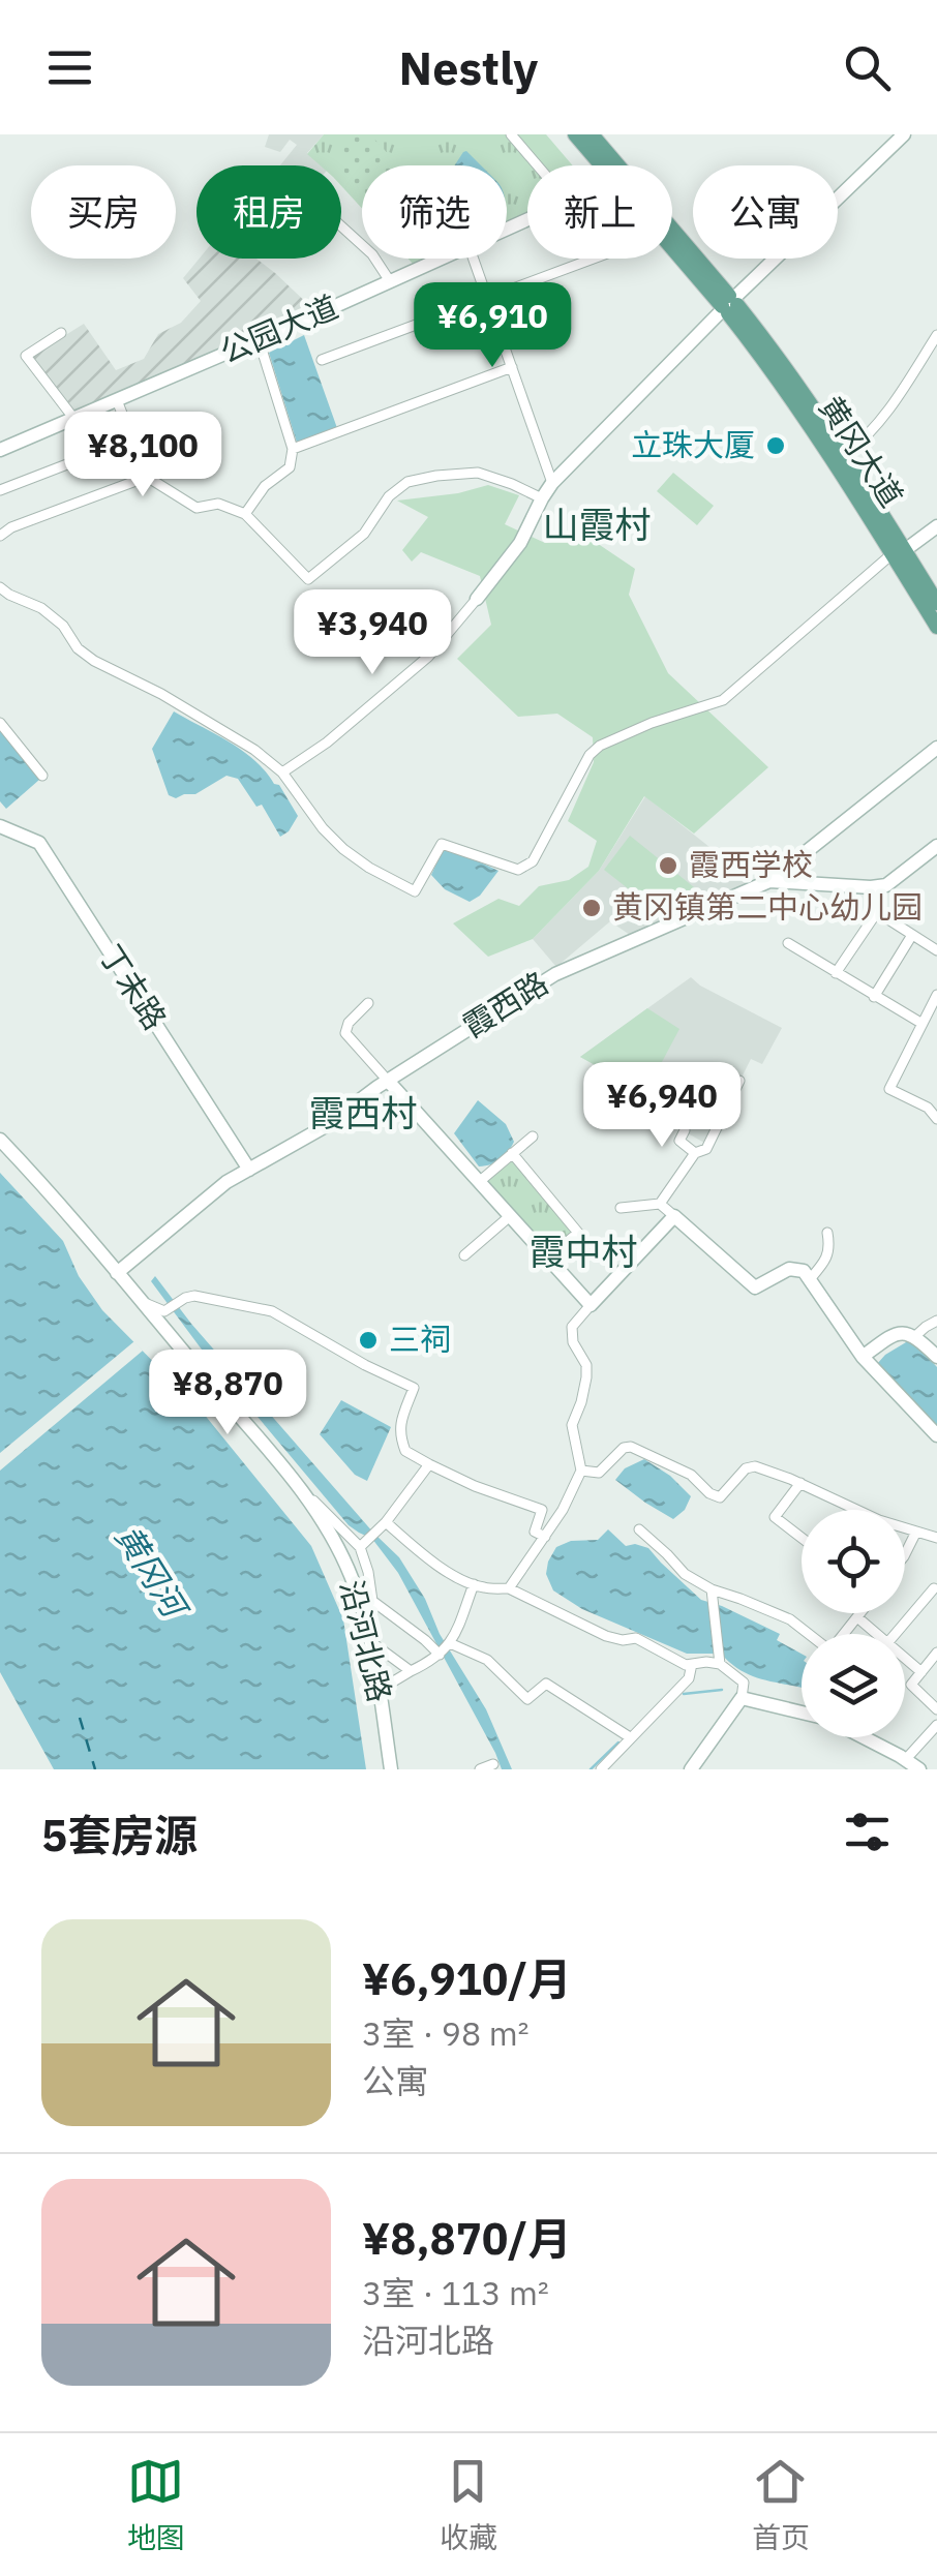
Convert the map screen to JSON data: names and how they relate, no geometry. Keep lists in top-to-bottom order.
{
  "streets": {
    "main road": ["黄冈大道"],
    "street": [
      "公园大道",
      "丁未路",
      "霞西路",
      "沿河北路"
    ]
  },
  "crossings": [
    ["丁未路", "霞西路"],
    ["霞西路", "沿河北路"]
  ],
  "districts": ["山霞村", "霞西村", "霞中村"],
  "water": ["黄冈河"],
  "places": [
    "立珠大厦",
    "霞西学校",
    "黄冈镇第二中心幼儿园",
    "三祠"
  ],
  "page": {
    "header": "Nestly",
    "chip": [
      "买房",
      "租房",
      "筛选",
      "新上",
      "公寓"
    ],
    "price": [
      "¥6,910",
      "¥8,100",
      "¥3,940",
      "¥6,940",
      "¥8,870"
    ],
    "heading": "5套房源",
    "list": [
      {
        "name": "¥6,910/月",
        "note": "3室 · 98 m² · 公寓"
      },
      {
        "name": "¥8,870/月",
        "note": "3室 · 113 m² · 沿河北路"
      }
    ],
    "tabs": ["地图", "收藏", "首页"]
  }
}
